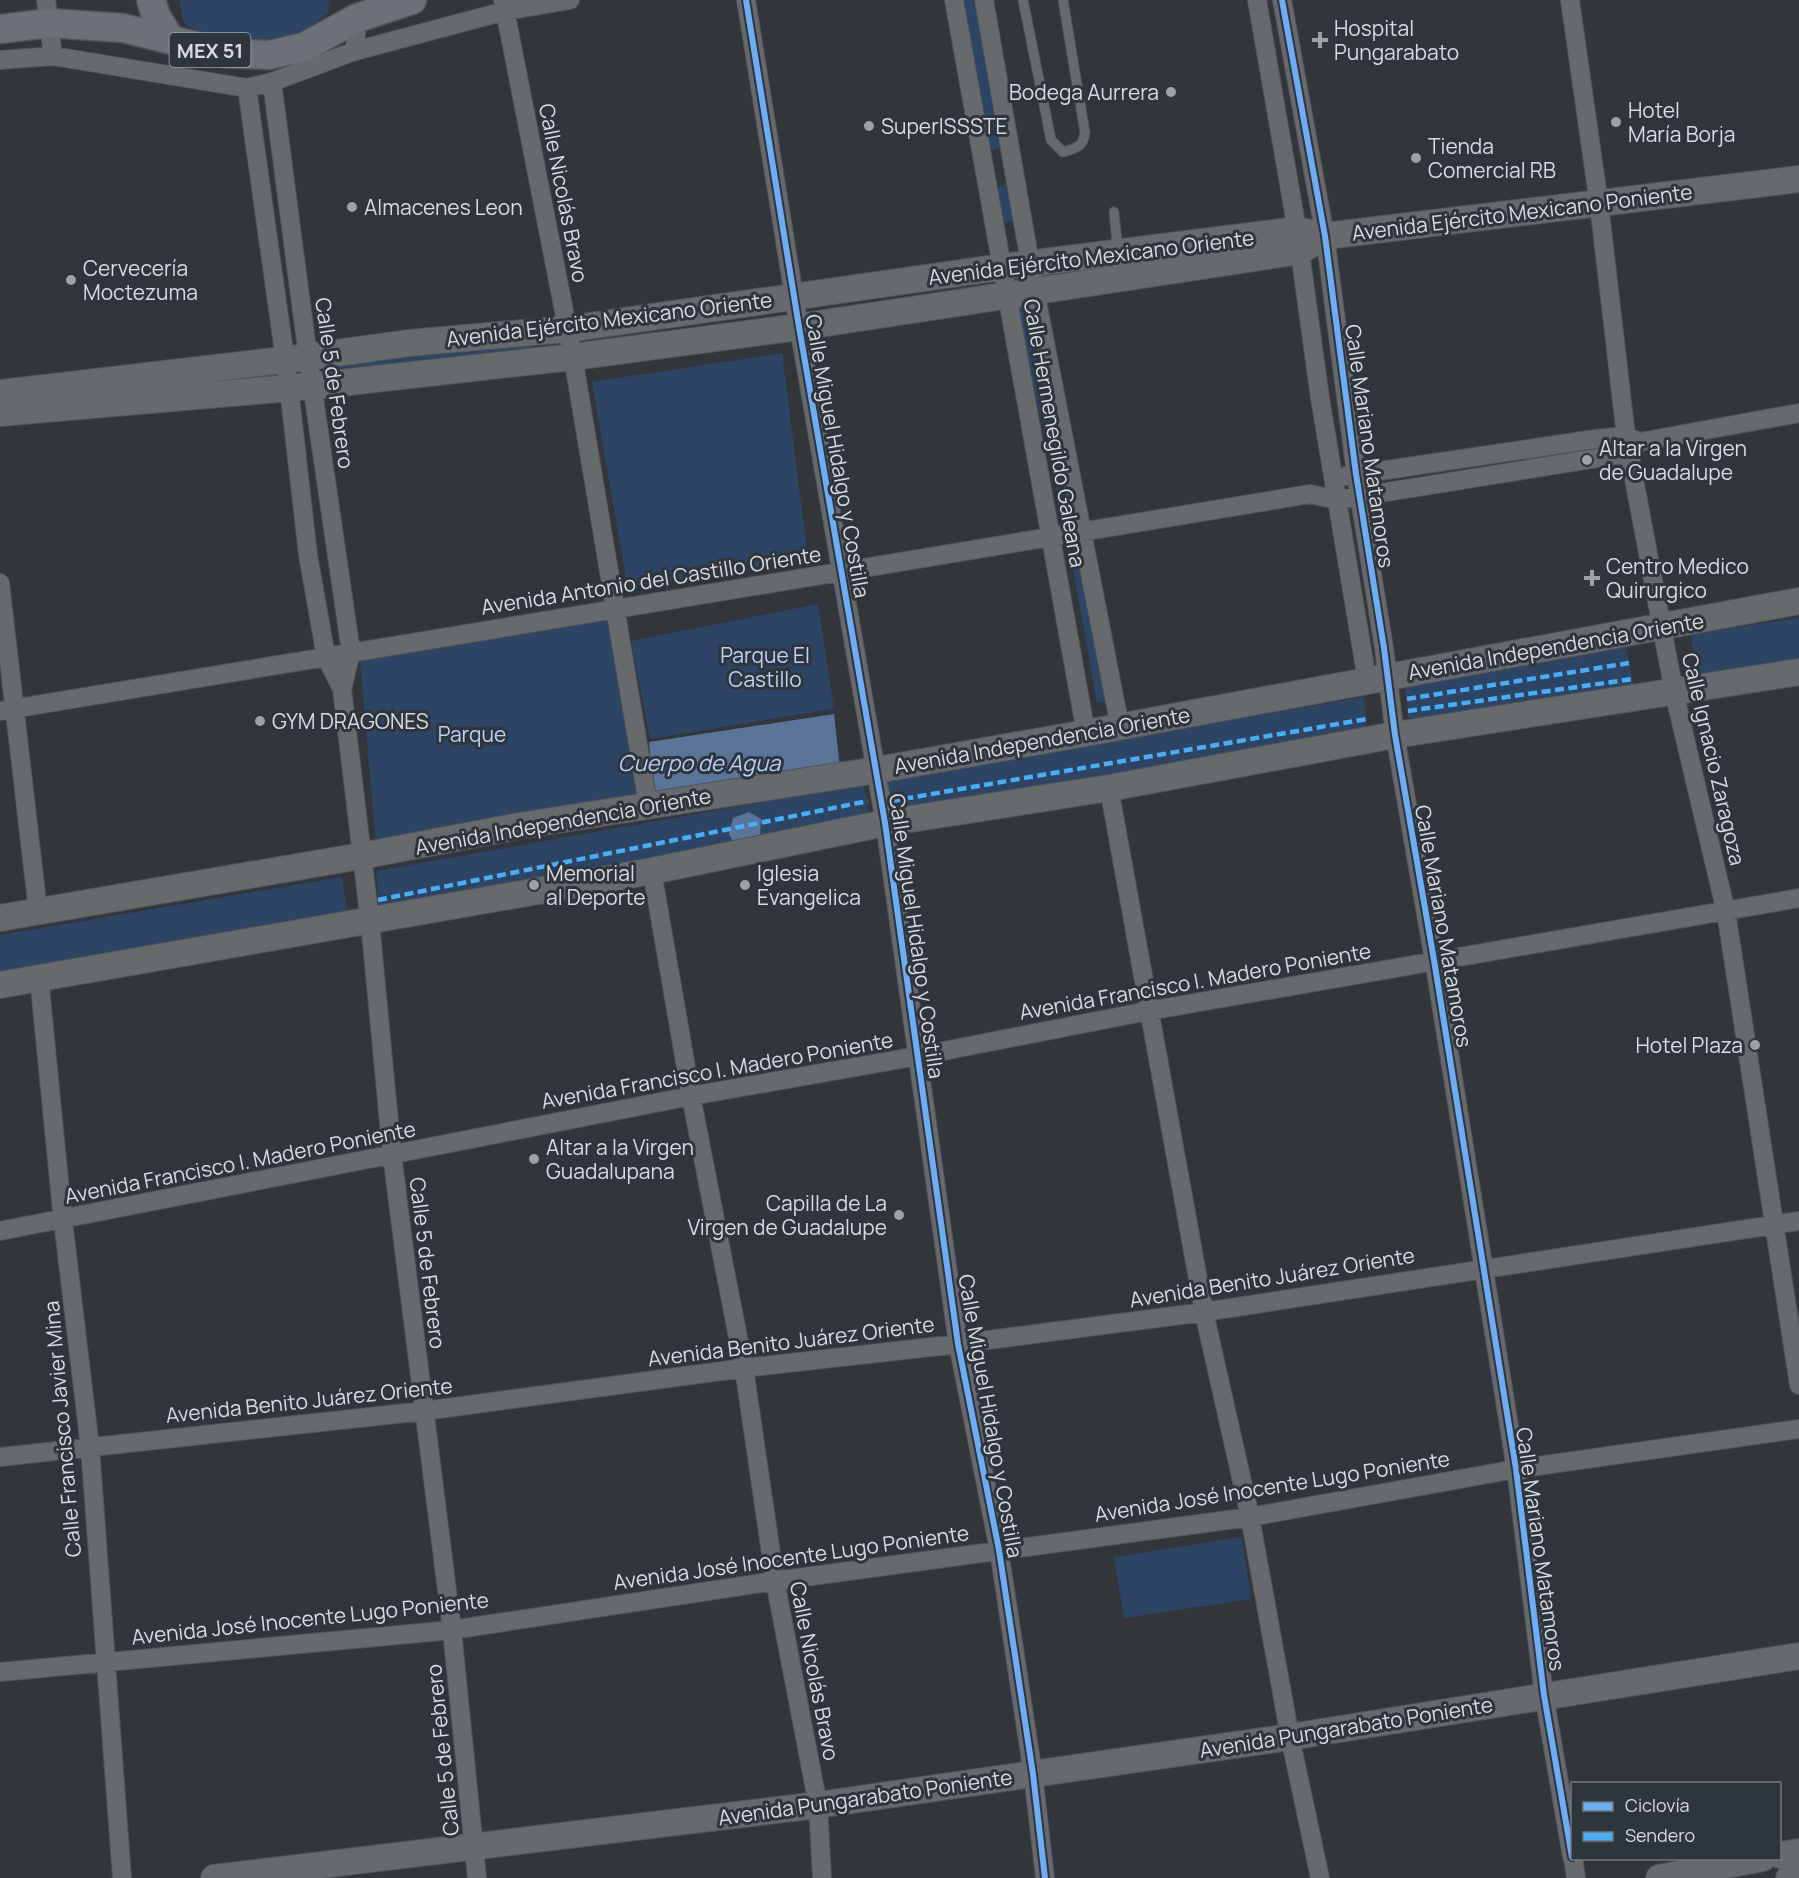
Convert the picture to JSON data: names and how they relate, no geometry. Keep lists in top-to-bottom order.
{
  "streets": {
    "main road": ["MEX 51"],
    "street": [
      "Calle Nicolás Bravo",
      "Avenida Ejército Mexicano Poniente",
      "Avenida Ejército Mexicano Oriente",
      "Calle 5 de Febrero",
      "Calle Hermenegildo Galeana",
      "Calle Mariano Matamoros",
      "Calle Miguel Hidalgo y Costilla",
      "Avenida Antonio del Castillo Oriente",
      "Avenida Independencia Oriente",
      "Calle Ignacio Zaragoza",
      "Avenida Francisco I. Madero Poniente",
      "Avenida Benito Juárez Oriente",
      "Calle Francisco Javier Mina",
      "Avenida José Inocente Lugo Poniente",
      "Avenida Pungarabato Poniente"
    ]
  },
  "crossings": [
    ["Calle Nicolás Bravo", "Avenida Ejército Mexicano Oriente"],
    ["Calle Nicolás Bravo", "Avenida Antonio del Castillo Oriente"],
    ["Calle Nicolás Bravo", "Avenida Independencia Oriente"],
    ["Calle Nicolás Bravo", "Avenida Francisco I. Madero Poniente"],
    ["Calle Nicolás Bravo", "Avenida Benito Juárez Oriente"],
    ["Calle Nicolás Bravo", "Avenida José Inocente Lugo Poniente"],
    ["Calle Nicolás Bravo", "Avenida Pungarabato Poniente"],
    ["Avenida Ejército Mexicano Poniente", "Avenida Ejército Mexicano Oriente"],
    ["Avenida Ejército Mexicano Poniente", "Calle Mariano Matamoros"],
    ["Avenida Ejército Mexicano Poniente", "Calle Ignacio Zaragoza"],
    ["Avenida Ejército Mexicano Oriente", "Calle 5 de Febrero"],
    ["Avenida Ejército Mexicano Oriente", "Calle Hermenegildo Galeana"],
    ["Avenida Ejército Mexicano Oriente", "Calle Mariano Matamoros"],
    ["Avenida Ejército Mexicano Oriente", "Calle Miguel Hidalgo y Costilla"],
    ["Calle 5 de Febrero", "Avenida Antonio del Castillo Oriente"],
    ["Calle 5 de Febrero", "Avenida Independencia Oriente"],
    ["Calle 5 de Febrero", "Avenida Francisco I. Madero Poniente"],
    ["Calle 5 de Febrero", "Avenida Benito Juárez Oriente"],
    ["Calle 5 de Febrero", "Avenida José Inocente Lugo Poniente"],
    ["Calle 5 de Febrero", "Avenida Pungarabato Poniente"],
    ["Calle Hermenegildo Galeana", "Avenida Antonio del Castillo Oriente"],
    ["Calle Hermenegildo Galeana", "Avenida Independencia Oriente"],
    ["Calle Mariano Matamoros", "Avenida Antonio del Castillo Oriente"],
    ["Calle Mariano Matamoros", "Avenida Independencia Oriente"],
    ["Calle Mariano Matamoros", "Avenida Francisco I. Madero Poniente"],
    ["Calle Mariano Matamoros", "Avenida Benito Juárez Oriente"],
    ["Calle Mariano Matamoros", "Avenida José Inocente Lugo Poniente"],
    ["Calle Mariano Matamoros", "Avenida Pungarabato Poniente"],
    ["Calle Miguel Hidalgo y Costilla", "Avenida Antonio del Castillo Oriente"],
    ["Calle Miguel Hidalgo y Costilla", "Avenida Independencia Oriente"],
    ["Calle Miguel Hidalgo y Costilla", "Avenida Francisco I. Madero Poniente"],
    ["Calle Miguel Hidalgo y Costilla", "Avenida Benito Juárez Oriente"],
    ["Calle Miguel Hidalgo y Costilla", "Avenida José Inocente Lugo Poniente"],
    ["Calle Miguel Hidalgo y Costilla", "Avenida Pungarabato Poniente"],
    ["Avenida Antonio del Castillo Oriente", "Calle Ignacio Zaragoza"],
    ["Avenida Independencia Oriente", "Calle Ignacio Zaragoza"],
    ["Calle Ignacio Zaragoza", "Avenida Francisco I. Madero Poniente"],
    ["Calle Ignacio Zaragoza", "Avenida Benito Juárez Oriente"],
    ["Avenida Francisco I. Madero Poniente", "Calle Francisco Javier Mina"],
    ["Avenida Benito Juárez Oriente", "Calle Francisco Javier Mina"],
    ["Calle Francisco Javier Mina", "Avenida José Inocente Lugo Poniente"]
  ],
  "water": ["Cuerpo de Agua"],
  "parks": ["Parque El Castillo", "Parque"],
  "places": {
    "health": ["Hospital Pungarabato", "Centro Medico Quirurgico"],
    "other": [
      "Bodega Aurrera",
      "Hotel María Borja",
      "SuperISSSTE",
      "Tienda Comercial RB",
      "Almacenes Leon",
      "Cervecería Moctezuma",
      "Altar a la Virgen de Guadalupe",
      "GYM DRAGONES",
      "Memorial al Deporte",
      "Iglesia Evangelica",
      "Hotel Plaza",
      "Altar a la Virgen Guadalupana",
      "Capilla de La Virgen de Guadalupe"
    ]
  },
  "legend": ["Ciclovía", "Sendero"]
}
